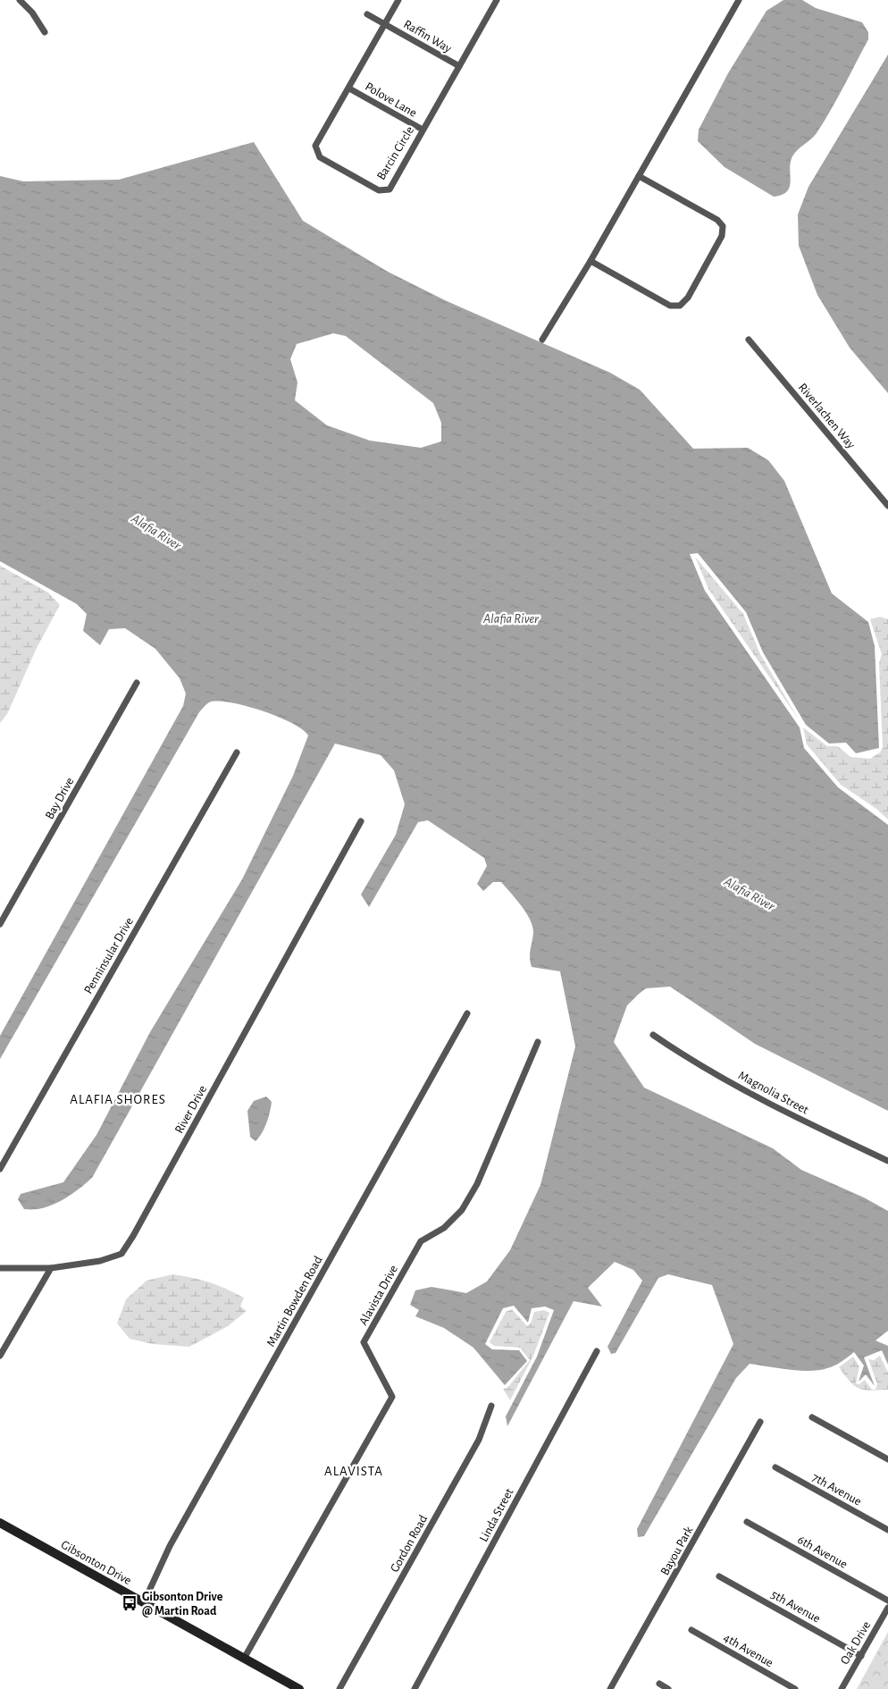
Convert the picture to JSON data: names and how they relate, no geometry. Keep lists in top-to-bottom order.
{
  "streets": {
    "main road": ["Gibsonton Drive"],
    "street": [
      "Raffin Way",
      "Polove Lane",
      "Barcin Circle",
      "Riverlachen Way",
      "Bay Drive",
      "Penninsular Drive",
      "Magnolia Street",
      "River Drive",
      "Alavista Drive",
      "Martin Bowden Road",
      "7th Avenue",
      "Linda Street",
      "Gordon Road",
      "Bayou Park",
      "6th Avenue",
      "5th Avenue",
      "Oak Drive",
      "4th Avenue"
    ]
  },
  "crossings": [
    ["Raffin Way", "Barcin Circle"],
    ["Polove Lane", "Barcin Circle"],
    ["Alavista Drive", "Gibsonton Drive"],
    ["Martin Bowden Road", "Gibsonton Drive"],
    ["5th Avenue", "Oak Drive"]
  ],
  "districts": ["ALAFIA SHORES", "ALAVISTA"],
  "water": ["Alafia River"],
  "places": {
    "bus stop": ["Gibsonton Drive @ Martin Road"]
  }
}
